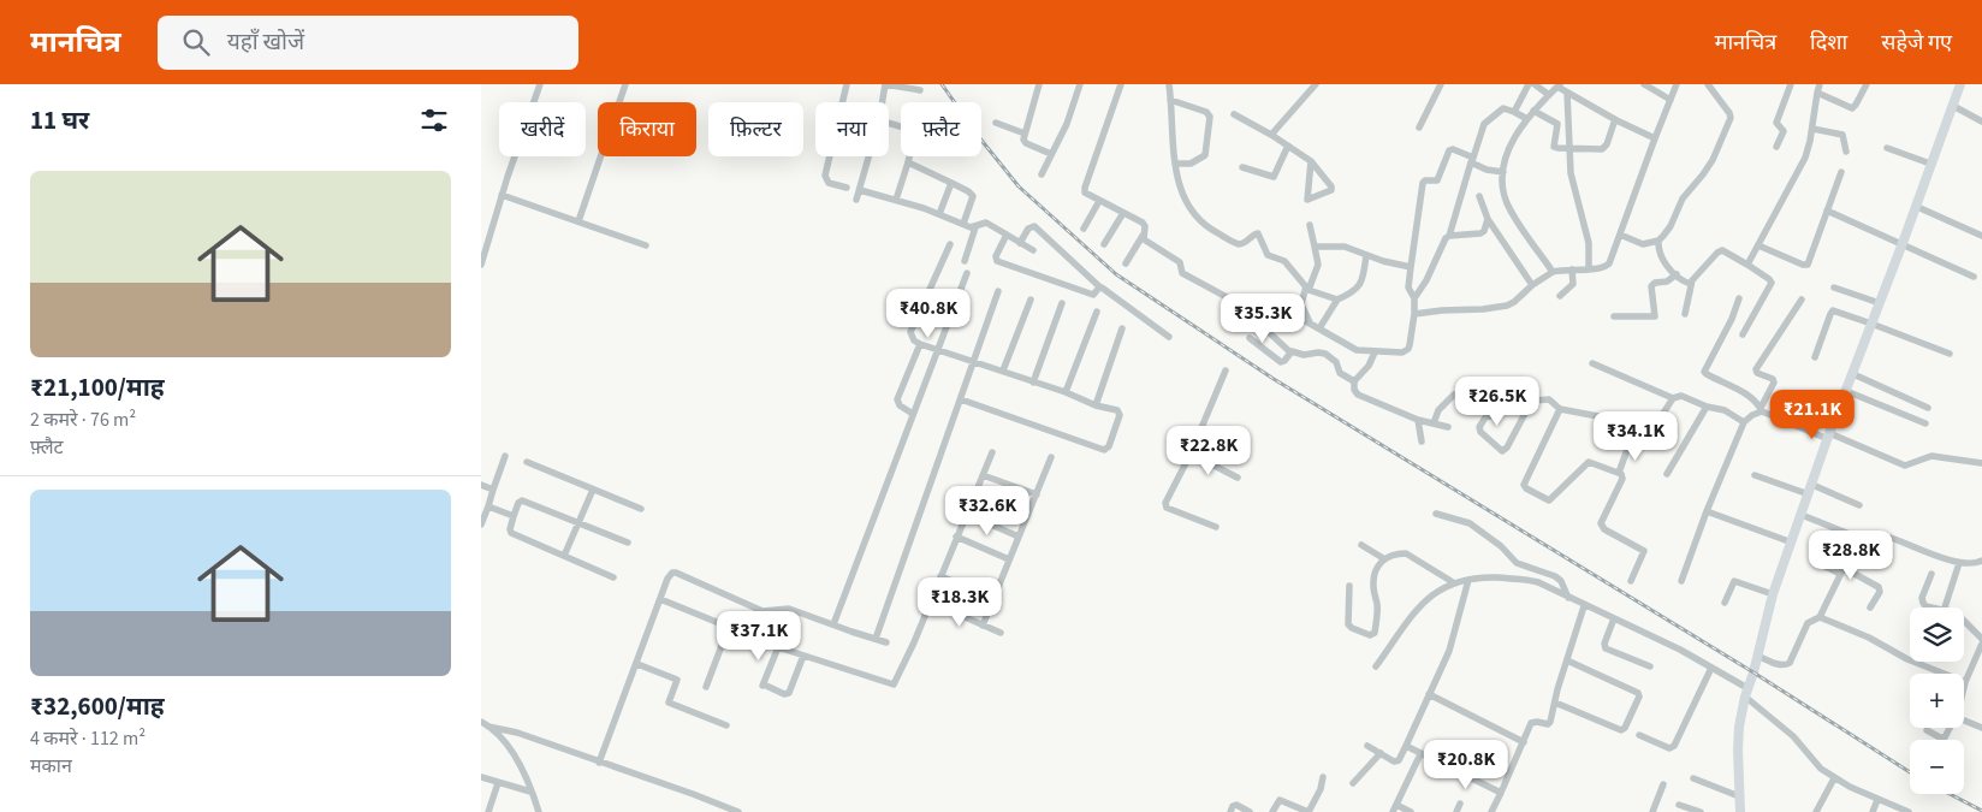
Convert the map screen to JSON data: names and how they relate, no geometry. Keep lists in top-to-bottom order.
{
  "page": {
    "header": "मानचित्र",
    "search": "यहाँ खोजें",
    "nav": ["मानचित्र", "दिशा", "सहेजे गए"],
    "heading": "11 घर",
    "chip": [
      "खरीदें",
      "किराया",
      "फ़िल्टर",
      "नया",
      "फ़्लैट"
    ],
    "list": [
      {
        "name": "₹21,100/माह",
        "note": "2 कमरे · 76 m² · फ़्लैट"
      },
      {
        "name": "₹32,600/माह",
        "note": "4 कमरे · 112 m² · मकान"
      }
    ],
    "price": [
      "₹40.8K",
      "₹35.3K",
      "₹26.5K",
      "₹21.1K",
      "₹34.1K",
      "₹22.8K",
      "₹32.6K",
      "₹28.8K",
      "₹18.3K",
      "₹37.1K",
      "₹20.8K"
    ],
    "map_buttons": ["+", "−"]
  }
}
